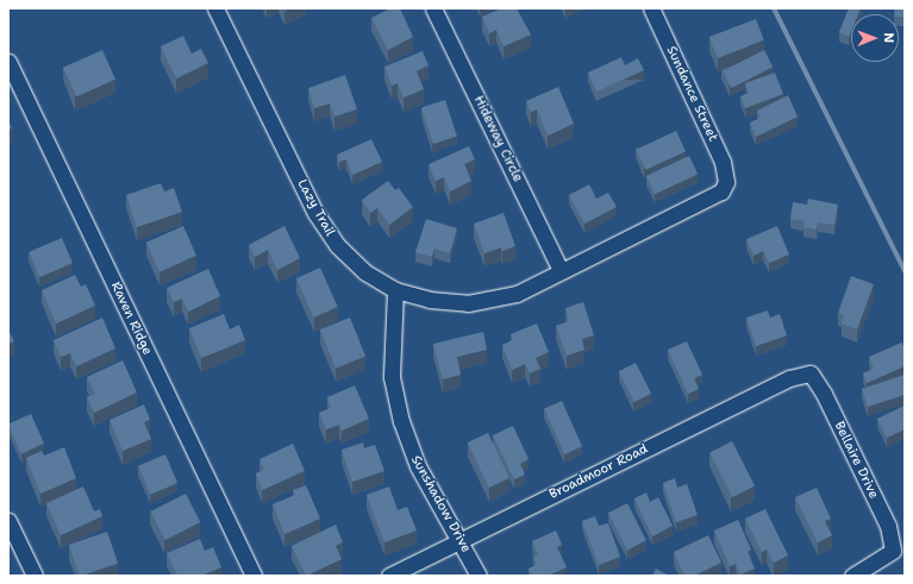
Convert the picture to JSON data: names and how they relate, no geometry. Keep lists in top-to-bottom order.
{
  "streets": {
    "street": [
      "Sundance Street",
      "Hideway Circle",
      "Lazy Trail",
      "Raven Ridge",
      "Bellaire Drive",
      "Broadmoor Road",
      "Sunshadow Drive"
    ]
  },
  "crossings": [
    ["Sundance Street", "Lazy Trail"],
    ["Hideway Circle", "Lazy Trail"],
    ["Lazy Trail", "Sunshadow Drive"],
    ["Bellaire Drive", "Broadmoor Road"],
    ["Broadmoor Road", "Sunshadow Drive"]
  ],
  "north": "right"
}
